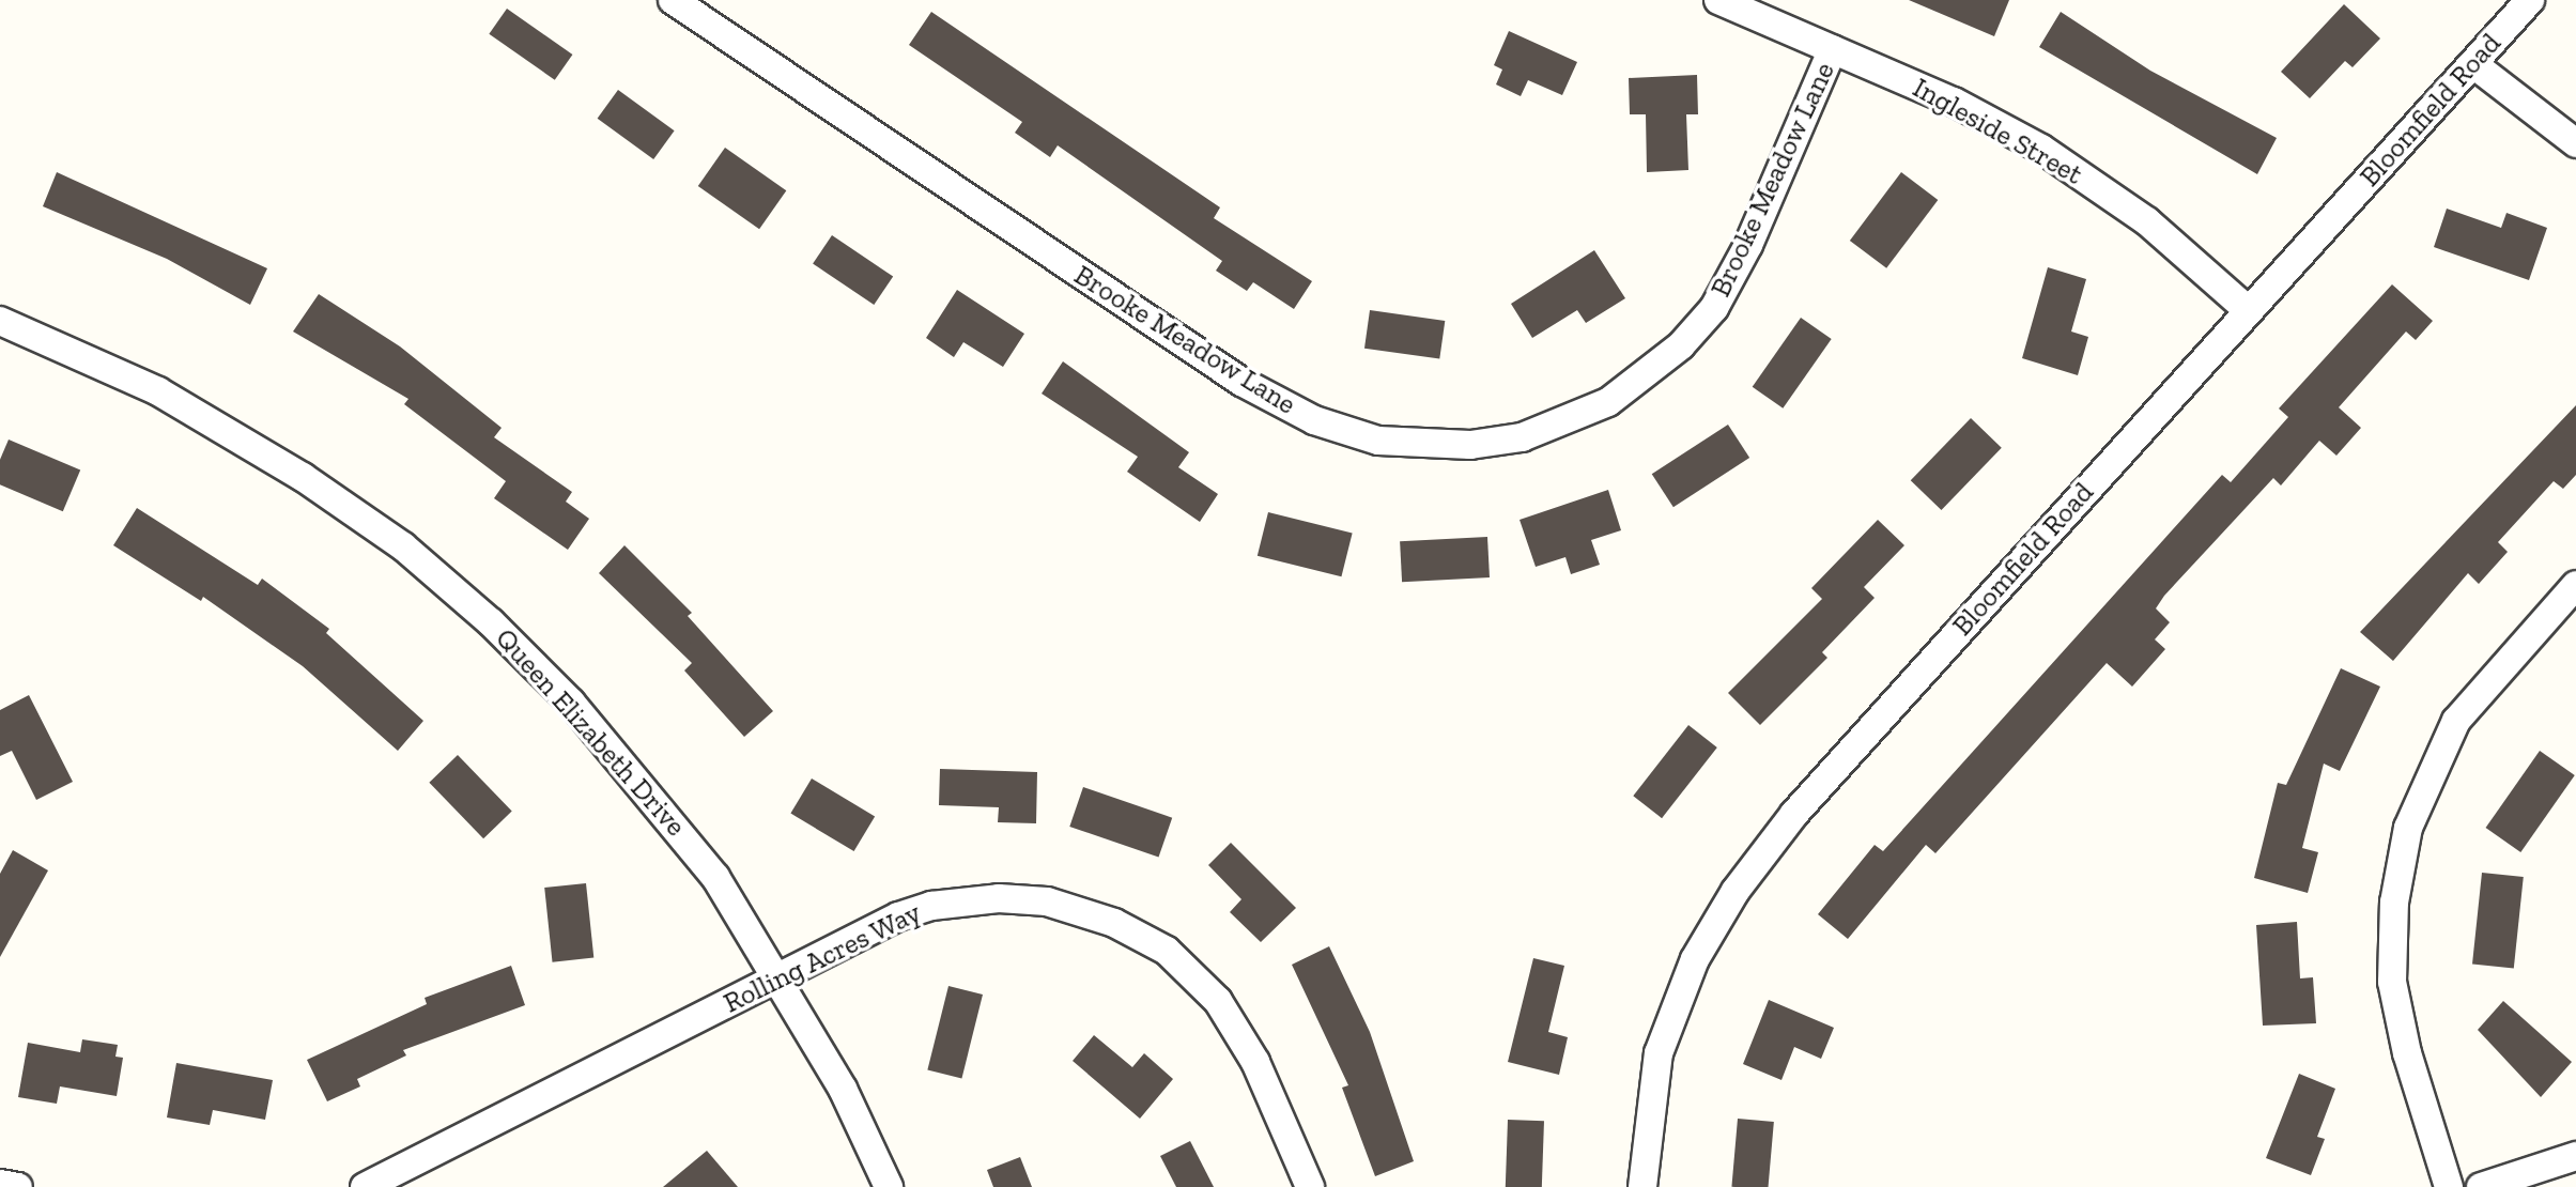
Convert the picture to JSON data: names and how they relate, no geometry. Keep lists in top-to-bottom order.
{
  "streets": {
    "street": [
      "Bloomfield Road",
      "Ingleside Street",
      "Brooke Meadow Lane",
      "Queen Elizabeth Drive",
      "Rolling Acres Way"
    ]
  },
  "crossings": [
    ["Bloomfield Road", "Ingleside Street"],
    ["Ingleside Street", "Brooke Meadow Lane"],
    ["Queen Elizabeth Drive", "Rolling Acres Way"]
  ]
}
